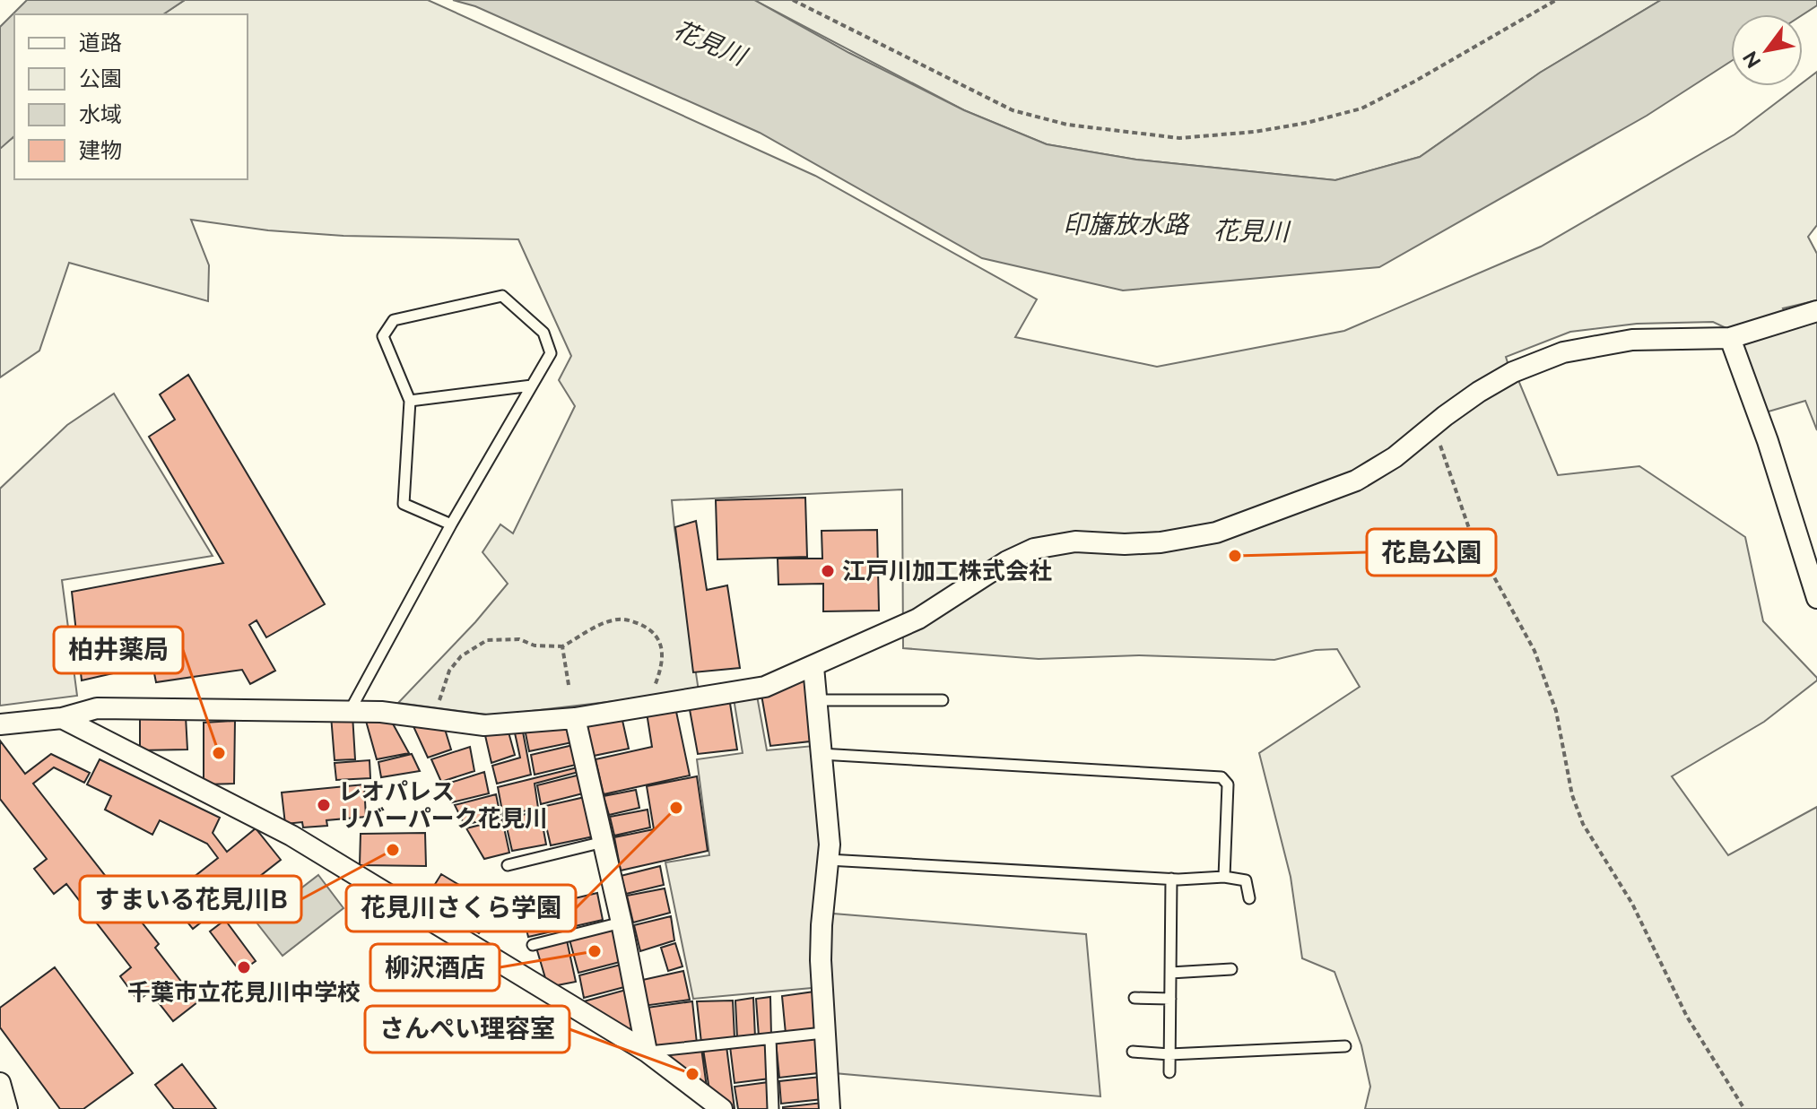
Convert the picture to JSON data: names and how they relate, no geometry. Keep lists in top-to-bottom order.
{
  "water": ["花見川", "印旛放水路"],
  "places": [
    "花島公園",
    "江戸川加工株式会社",
    "柏井薬局",
    "レオパレス リバーパーク花見川",
    "花見川さくら学園",
    "すまいる花見川B",
    "柳沢酒店",
    "千葉市立花見川中学校",
    "さんぺい理容室"
  ],
  "legend": [
    "道路",
    "公園",
    "水域",
    "建物"
  ],
  "north": "bottom left"
}
